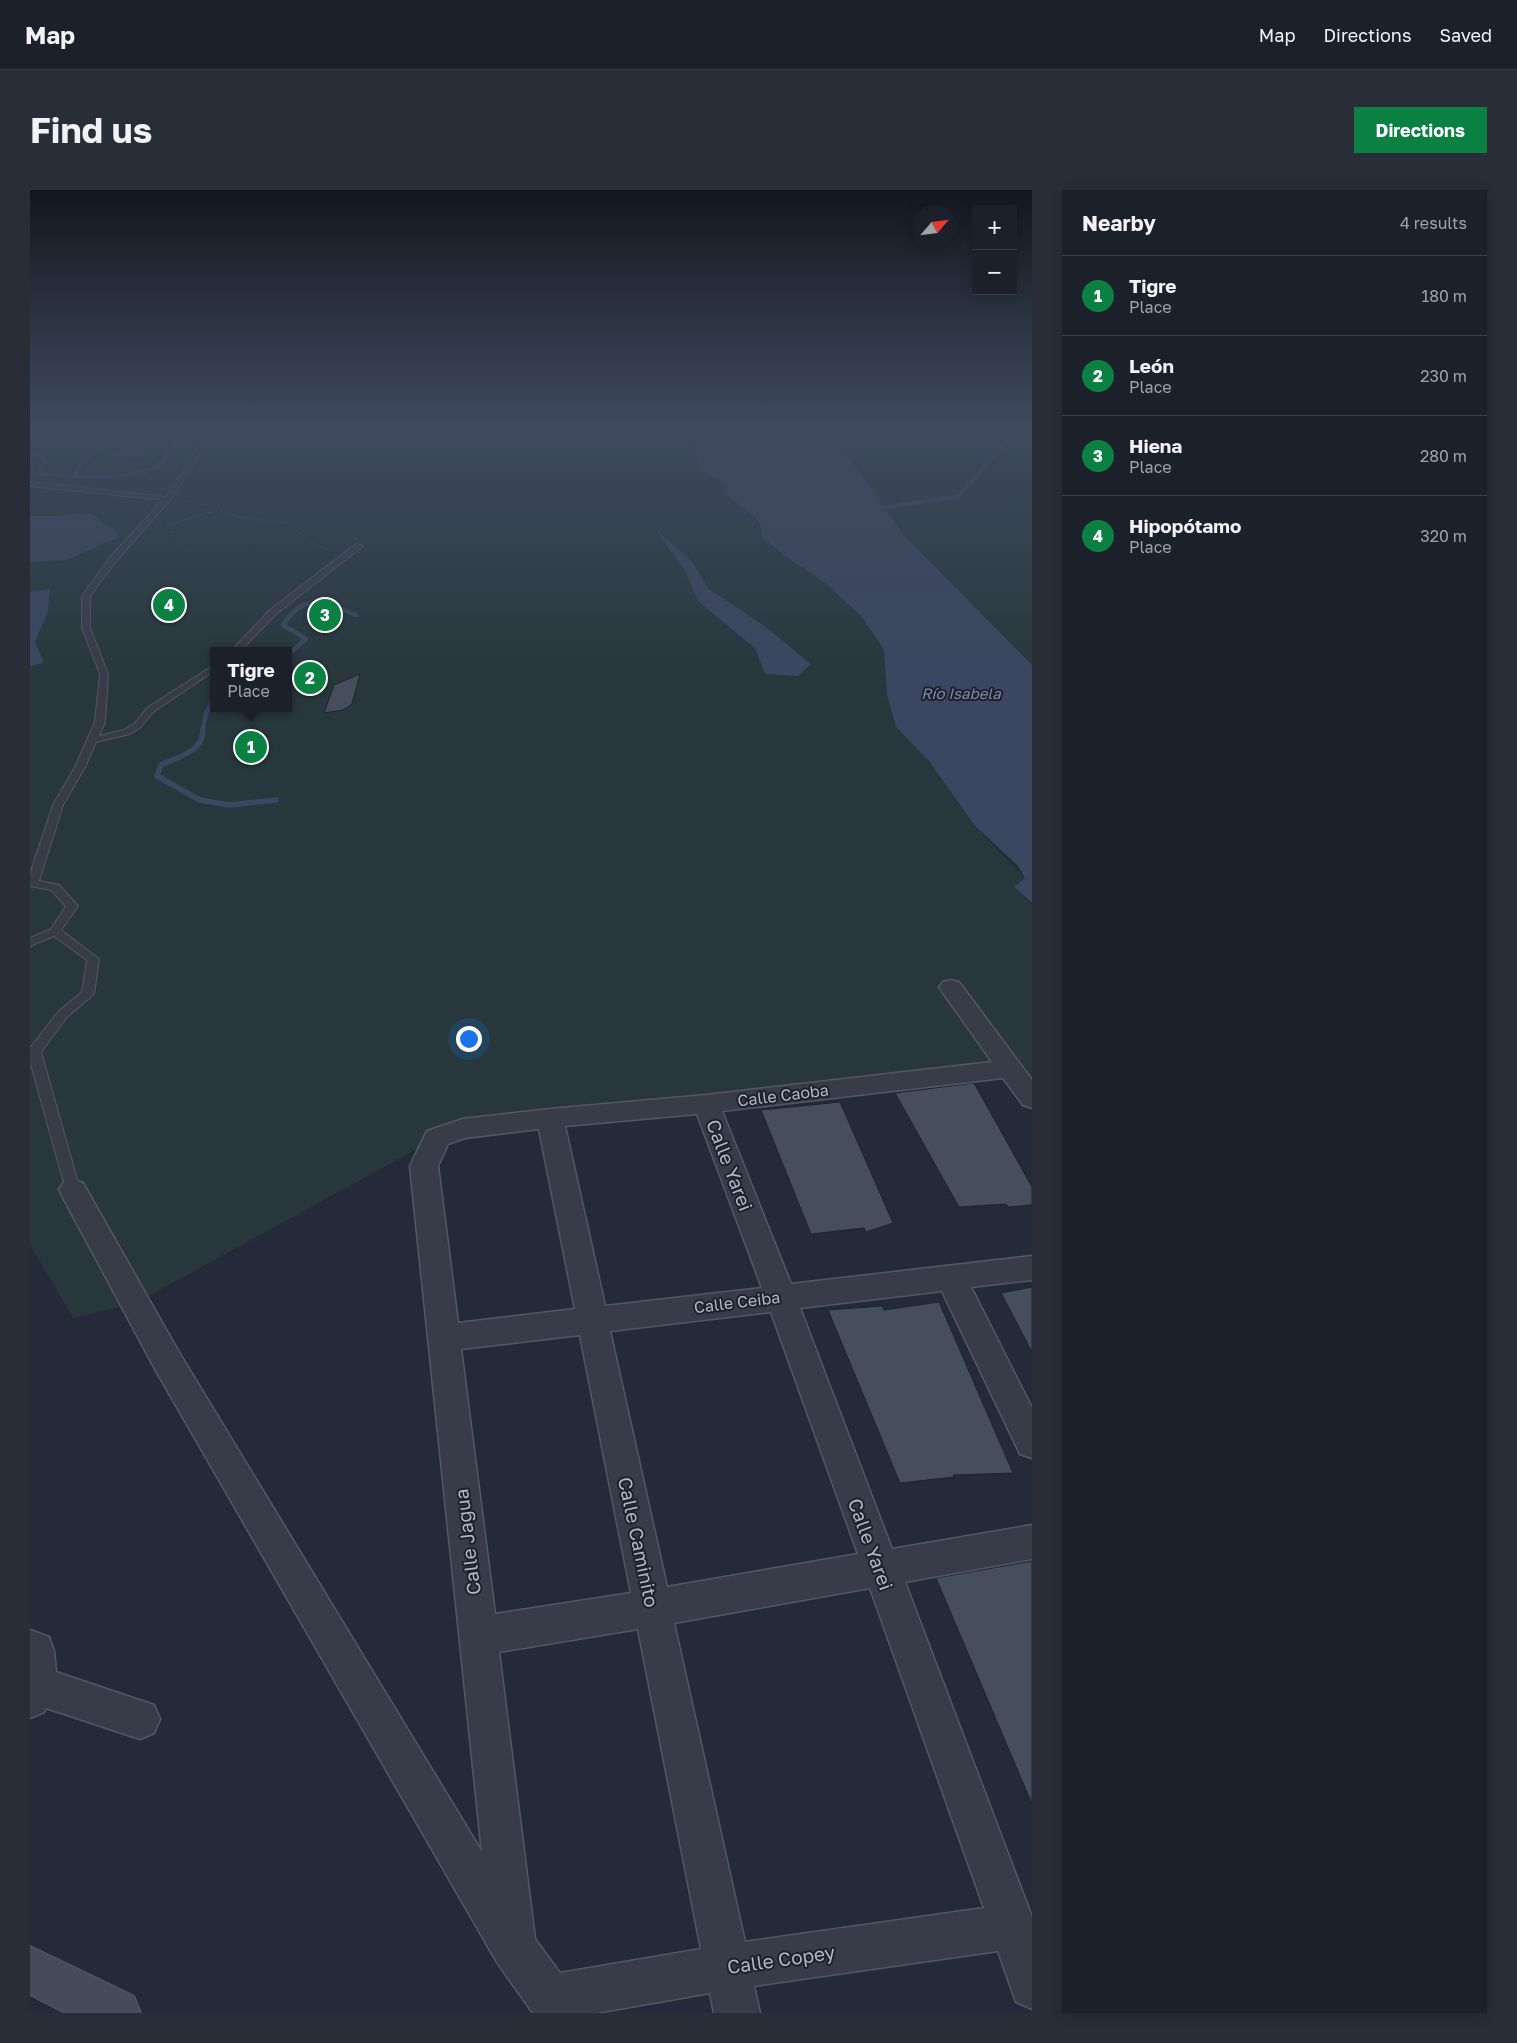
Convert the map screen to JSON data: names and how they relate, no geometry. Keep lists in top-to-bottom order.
{
  "streets": {
    "street": [
      "Calle Caoba",
      "Calle Yarei",
      "Calle Ceiba",
      "Calle Jagua",
      "Calle Caminito",
      "Calle Copey"
    ]
  },
  "crossings": [
    ["Calle Caoba", "Calle Yarei"],
    ["Calle Caoba", "Calle Jagua"],
    ["Calle Caoba", "Calle Caminito"],
    ["Calle Yarei", "Calle Ceiba"],
    ["Calle Yarei", "Calle Copey"],
    ["Calle Ceiba", "Calle Jagua"],
    ["Calle Ceiba", "Calle Caminito"],
    ["Calle Jagua", "Calle Copey"],
    ["Calle Caminito", "Calle Copey"]
  ],
  "water": ["Río Isabela"],
  "north": "top right",
  "page": {
    "header": "Map",
    "nav": ["Map", "Directions", "Saved"],
    "buttons": "Directions",
    "title": "Find us",
    "heading": ["Nearby", "4 results"],
    "map_buttons": ["+", "−"],
    "list": [
      {
        "mark": "1",
        "name": "Tigre",
        "note": "Place",
        "value": "180 m"
      },
      {
        "mark": "2",
        "name": "León",
        "note": "Place",
        "value": "230 m"
      },
      {
        "mark": "3",
        "name": "Hiena",
        "note": "Place",
        "value": "280 m"
      },
      {
        "mark": "4",
        "name": "Hipopótamo",
        "note": "Place",
        "value": "320 m"
      }
    ],
    "pins": [
      "4",
      "3",
      "2",
      "1"
    ],
    "popup": ["Tigre", "Place"]
  }
}
